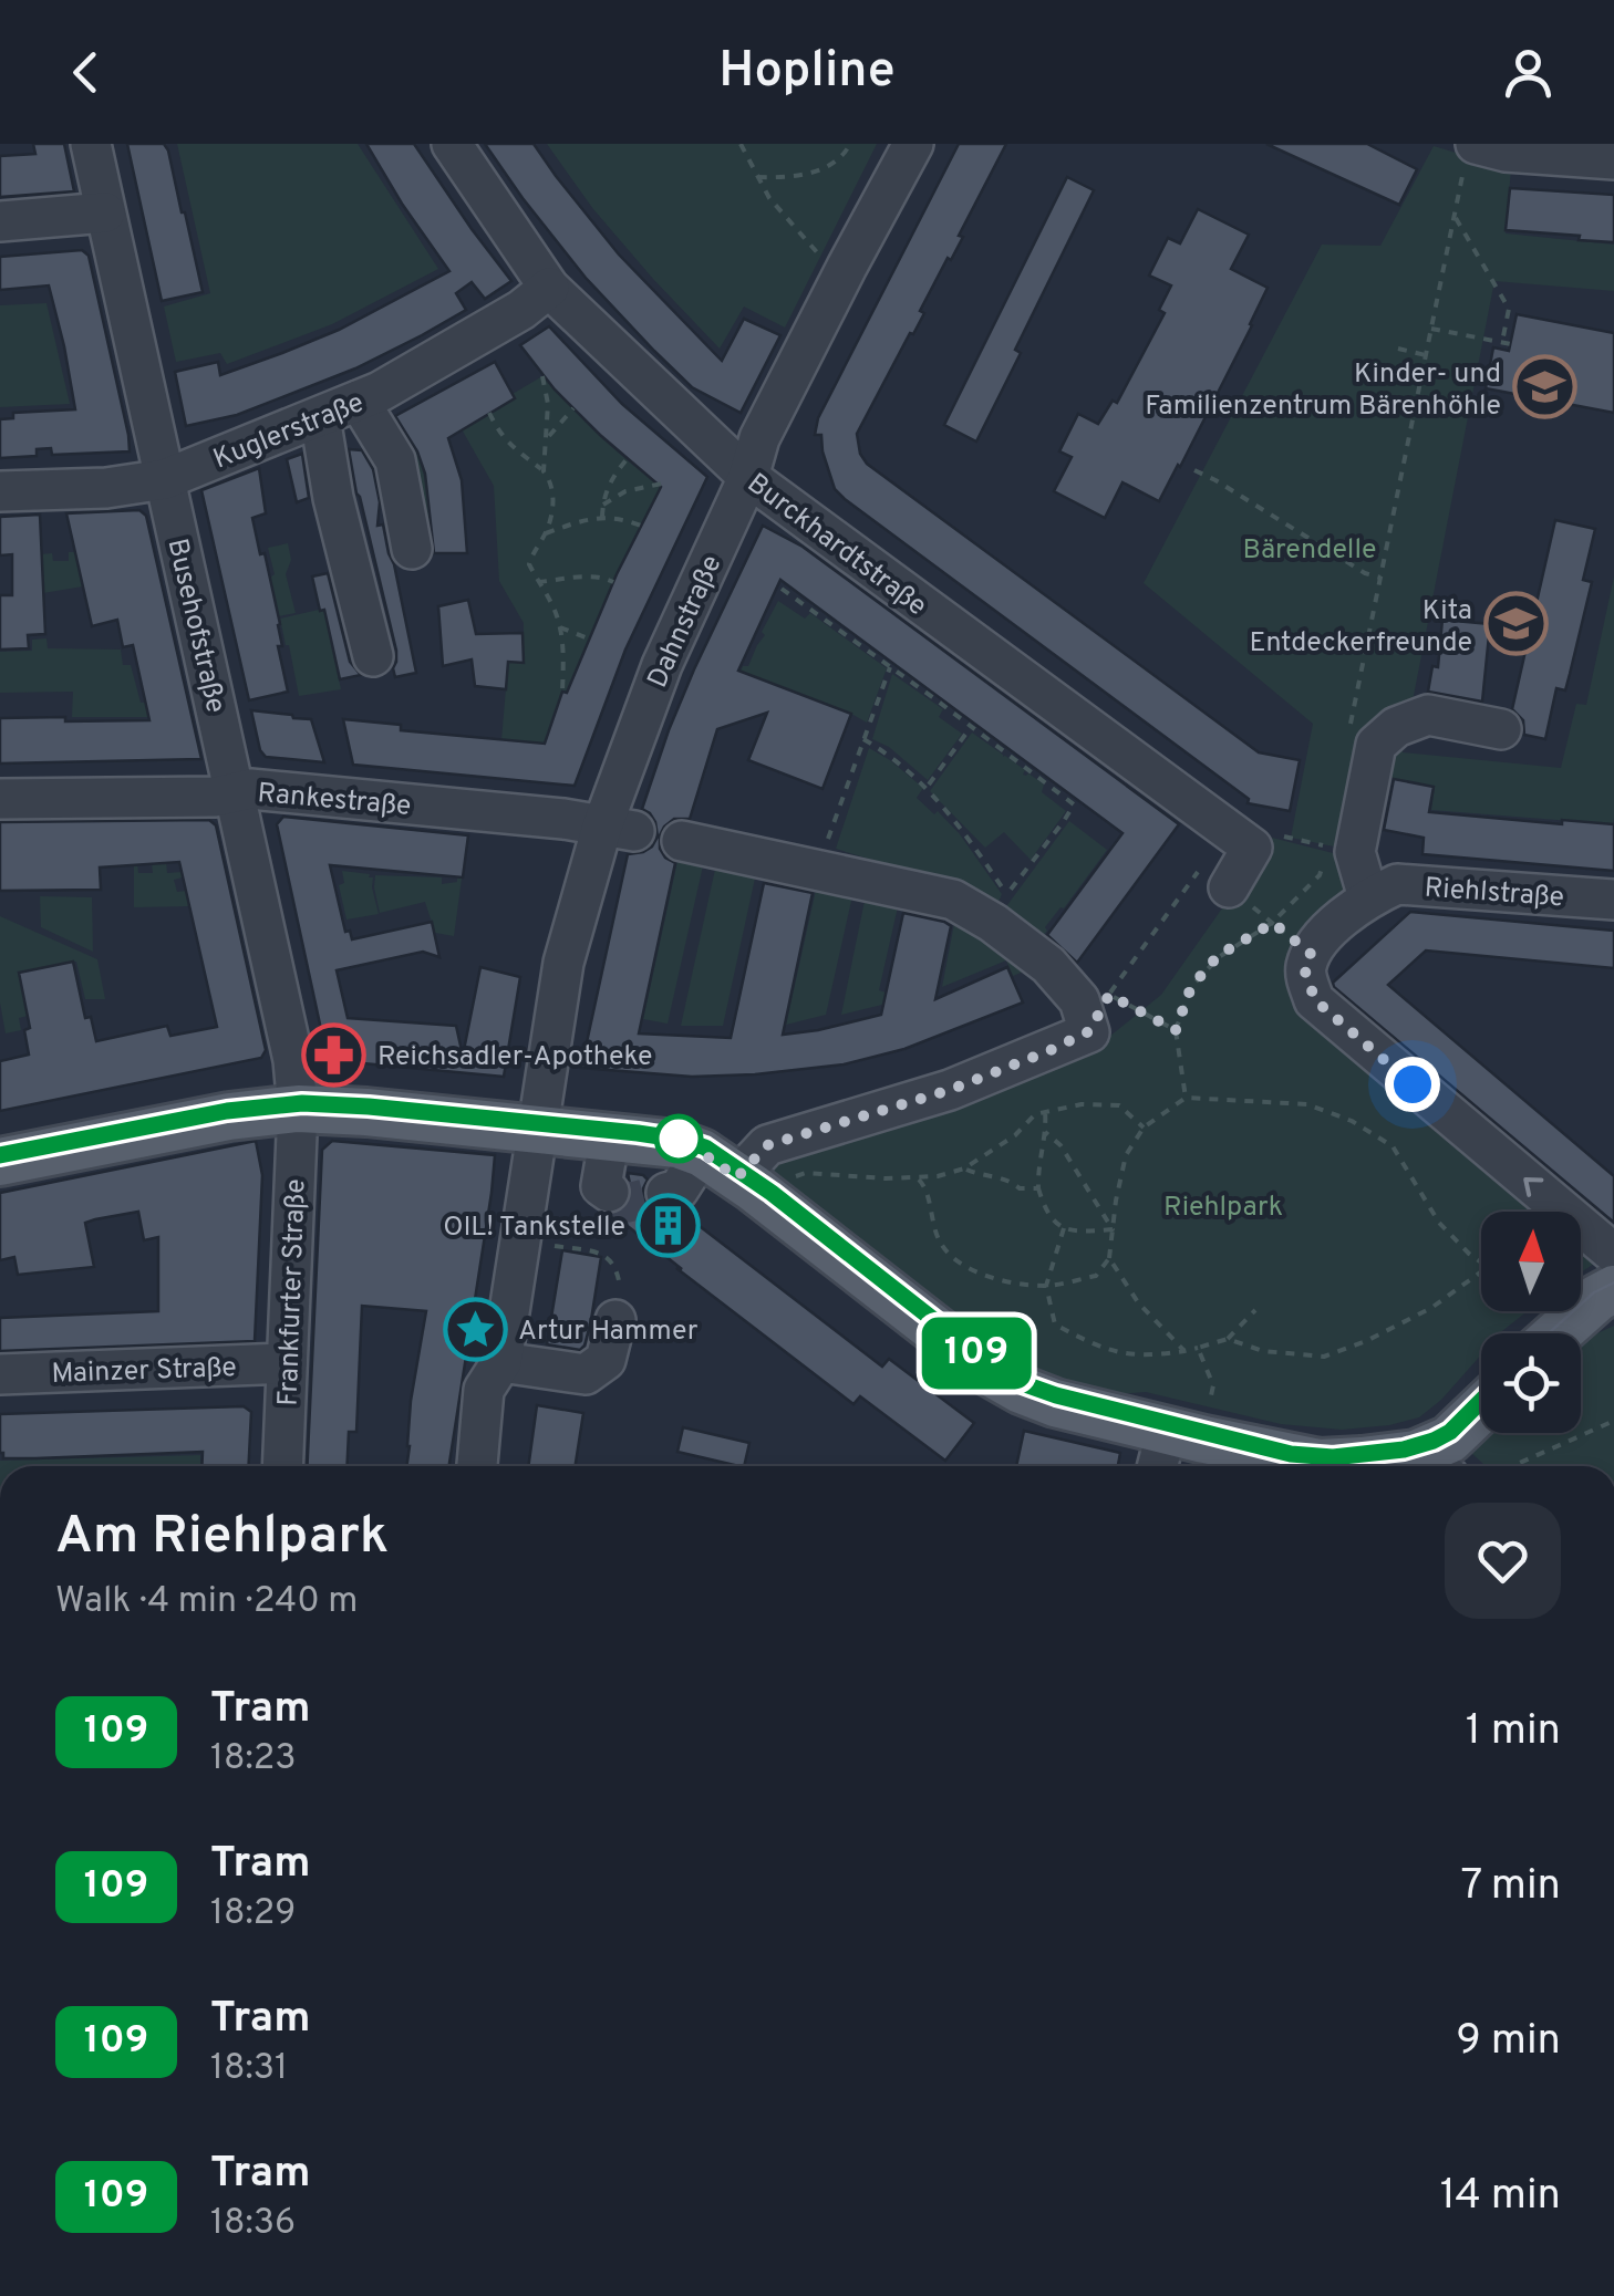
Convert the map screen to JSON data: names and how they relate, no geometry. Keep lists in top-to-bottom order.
{
  "streets": {
    "street": [
      "Kuglerstraße",
      "Burckhardtstraße",
      "Dahnstraße",
      "Busehofstraße",
      "Rankestraße",
      "Riehlstraße",
      "Frankfurter Straße",
      "Mainzer Straße"
    ]
  },
  "crossings": [
    ["Kuglerstraße", "Burckhardtstraße"],
    ["Kuglerstraße", "Busehofstraße"],
    ["Burckhardtstraße", "Dahnstraße"],
    ["Dahnstraße", "Rankestraße"],
    ["Busehofstraße", "Rankestraße"],
    ["Busehofstraße", "Frankfurter Straße"],
    ["Frankfurter Straße", "Mainzer Straße"]
  ],
  "parks": ["Bärendelle", "Riehlpark"],
  "places": {
    "school or university": ["Kinder- und Familienzentrum Bärenhöhle", "Kita Entdeckerfreunde"],
    "pharmacy": ["Reichsadler-Apotheke"],
    "building": ["OIL! Tankstelle"],
    "place": ["Artur Hammer"]
  },
  "lines": ["tram line 109"],
  "north": "top",
  "page": {
    "header": "Hopline",
    "on_map": "109",
    "heading": ["Am Riehlpark", "Walk · 4 min · 240 m"],
    "list": [
      {
        "mark": "109",
        "name": "Tram",
        "note": "18:23",
        "value": "1 min"
      },
      {
        "mark": "109",
        "name": "Tram",
        "note": "18:29",
        "value": "7 min"
      },
      {
        "mark": "109",
        "name": "Tram",
        "note": "18:31",
        "value": "9 min"
      },
      {
        "mark": "109",
        "name": "Tram",
        "note": "18:36",
        "value": "14 min"
      }
    ]
  }
}
